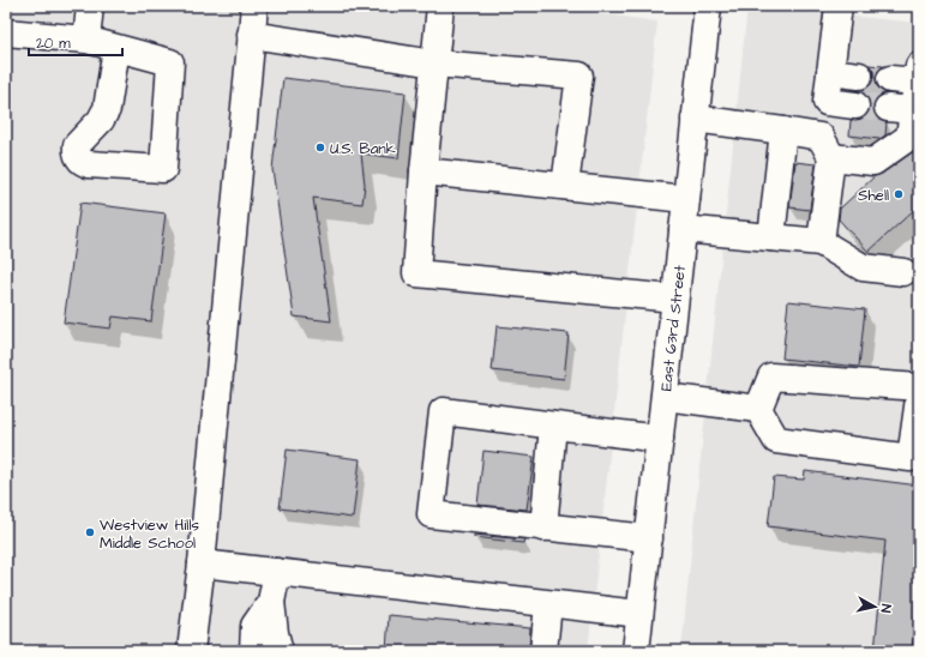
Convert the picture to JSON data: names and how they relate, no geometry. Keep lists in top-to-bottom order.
{
  "streets": {
    "main road": ["East 63rd Street"]
  },
  "places": ["U.S. Bank", "Shell", "Westview Hills Middle School"],
  "scale_bar": "20 m",
  "north": "right"
}
